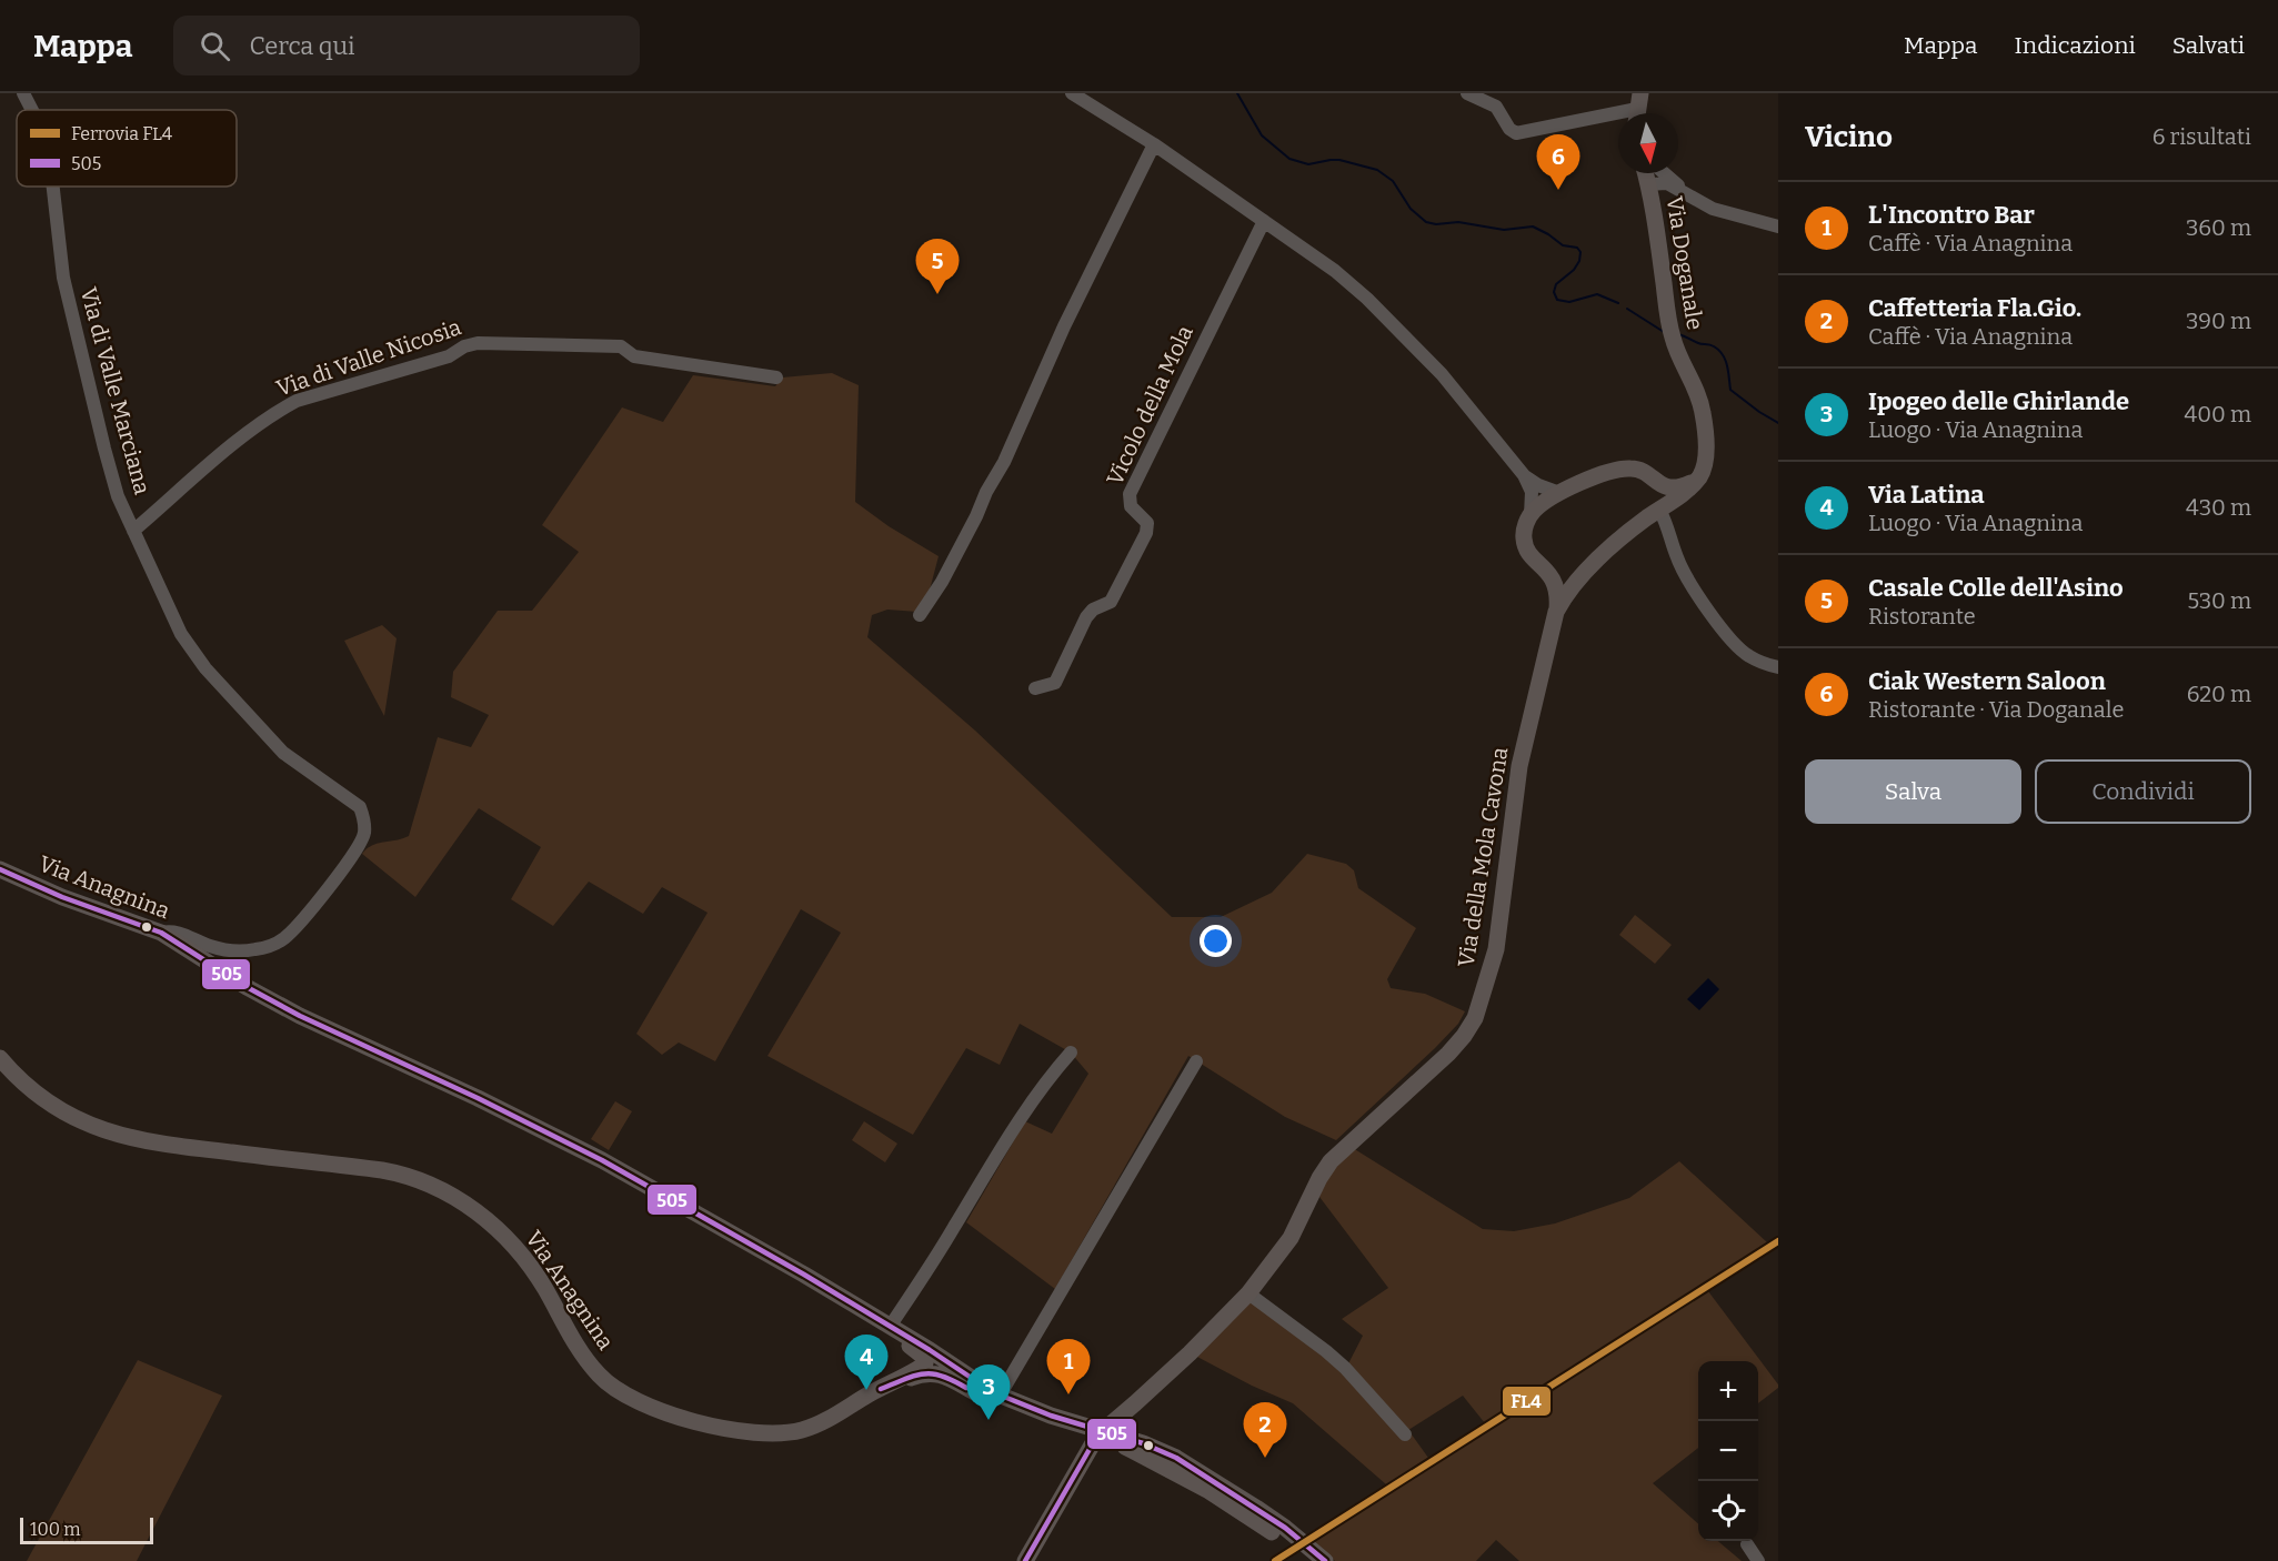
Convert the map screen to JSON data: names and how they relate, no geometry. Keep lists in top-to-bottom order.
{
  "streets": {
    "main road": ["Via Doganale", "Via della Mola Cavona", "Via Anagnina"],
    "street": ["Via di Valle Nicosia", "Via di Valle Marciana", "Vicolo della Mola"]
  },
  "crossings": [
    ["Via Doganale", "Via della Mola Cavona"],
    ["Via di Valle Nicosia", "Via di Valle Marciana"],
    ["Via di Valle Marciana", "Via Anagnina"],
    ["Via della Mola Cavona", "Via Anagnina"]
  ],
  "lines": ["transit line 505", "rail line FL4"],
  "legend": ["Ferrovia FL4", "505"],
  "scale_bar": "100 m",
  "north": "bottom",
  "page": {
    "header": "Mappa",
    "search": "Cerca qui",
    "nav": ["Mappa", "Indicazioni", "Salvati"],
    "heading": ["Vicino", "6 risultati"],
    "pins": [
      "6",
      "5",
      "4",
      "1",
      "3",
      "2"
    ],
    "list": [
      {
        "mark": "1",
        "name": "L'Incontro Bar",
        "note": "Caffè · Via Anagnina",
        "value": "360 m"
      },
      {
        "mark": "2",
        "name": "Caffetteria Fla.Gio.",
        "note": "Caffè · Via Anagnina",
        "value": "390 m"
      },
      {
        "mark": "3",
        "name": "Ipogeo delle Ghirlande",
        "note": "Luogo · Via Anagnina",
        "value": "400 m"
      },
      {
        "mark": "4",
        "name": "Via Latina",
        "note": "Luogo · Via Anagnina",
        "value": "430 m"
      },
      {
        "mark": "5",
        "name": "Casale Colle dell'Asino",
        "note": "Ristorante",
        "value": "530 m"
      },
      {
        "mark": "6",
        "name": "Ciak Western Saloon",
        "note": "Ristorante · Via Doganale",
        "value": "620 m"
      }
    ],
    "buttons": ["Salva", "Condividi"],
    "map_buttons": ["+", "−"],
    "scale": "100 m"
  }
}
